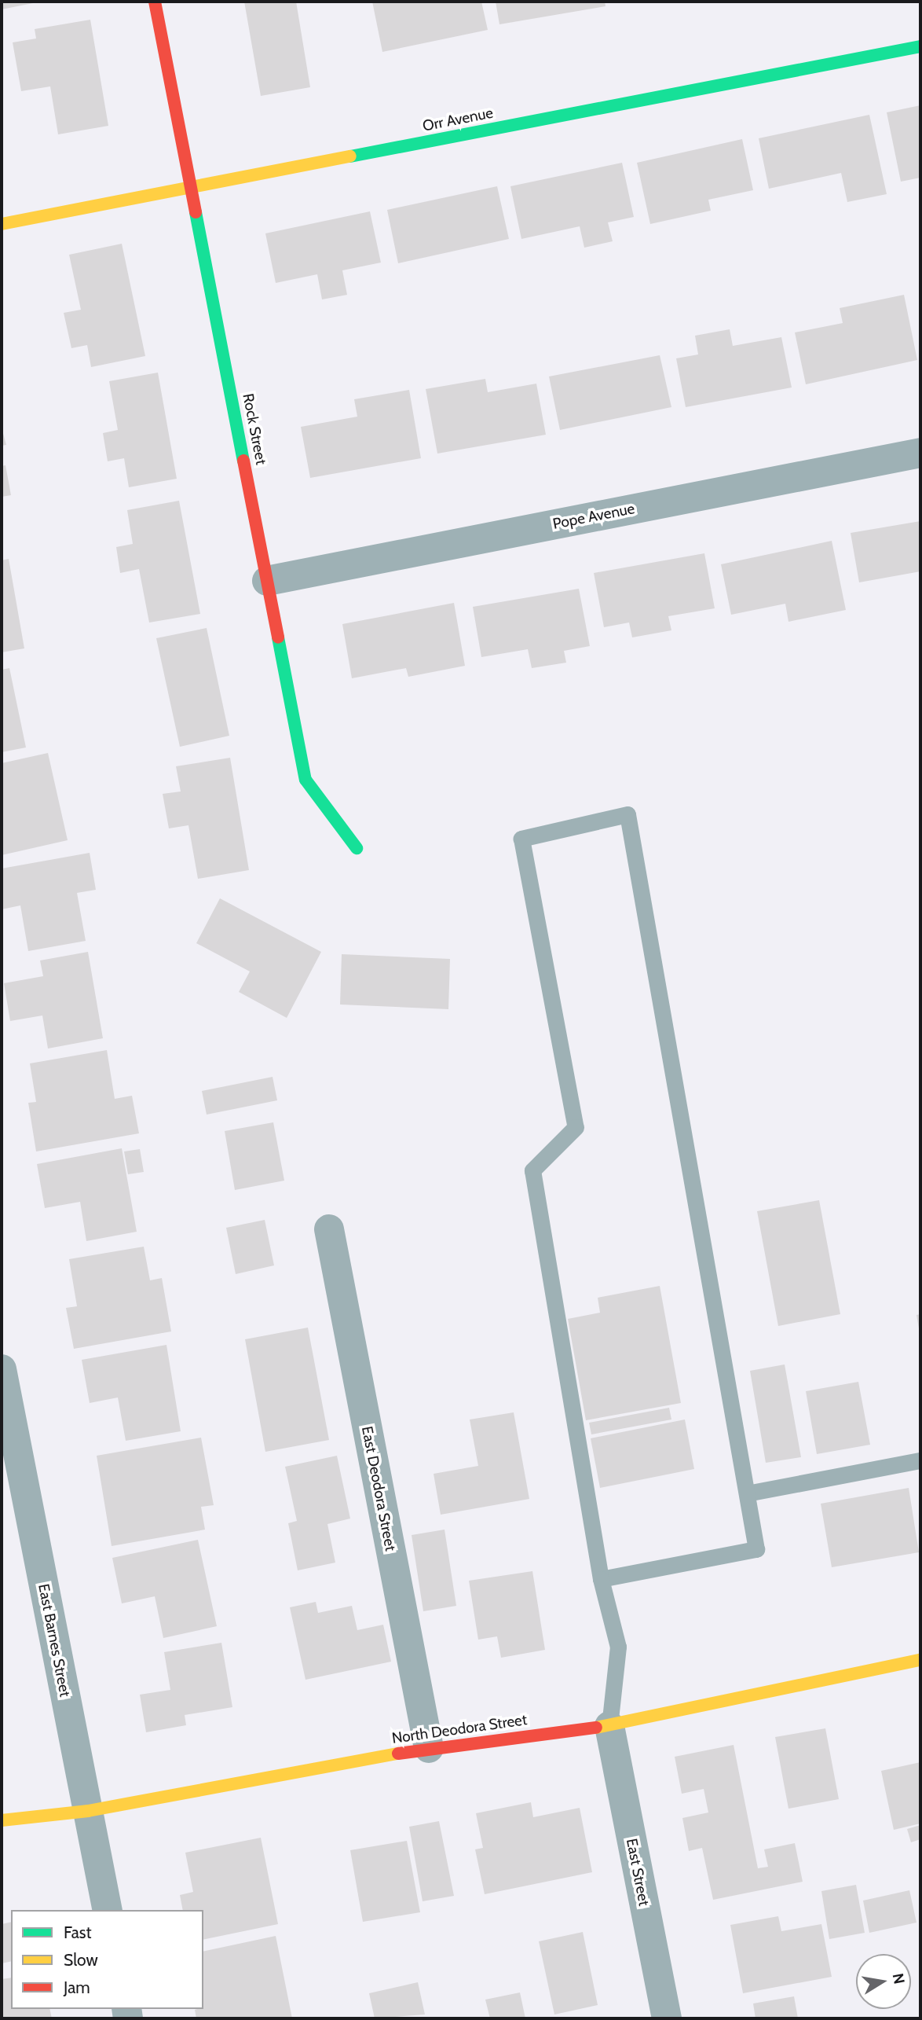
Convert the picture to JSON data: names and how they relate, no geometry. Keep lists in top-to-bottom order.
{
  "streets": {
    "street": [
      "Orr Avenue",
      "Rock Street",
      "Pope Avenue",
      "East Deodora Street",
      "East Barnes Street",
      "North Deodora Street",
      "East Street"
    ]
  },
  "crossings": [
    ["Orr Avenue", "Rock Street"],
    ["Rock Street", "Pope Avenue"],
    ["East Deodora Street", "North Deodora Street"],
    ["East Barnes Street", "North Deodora Street"],
    ["North Deodora Street", "East Street"]
  ],
  "legend": ["Fast", "Slow", "Jam"],
  "north": "right"
}
